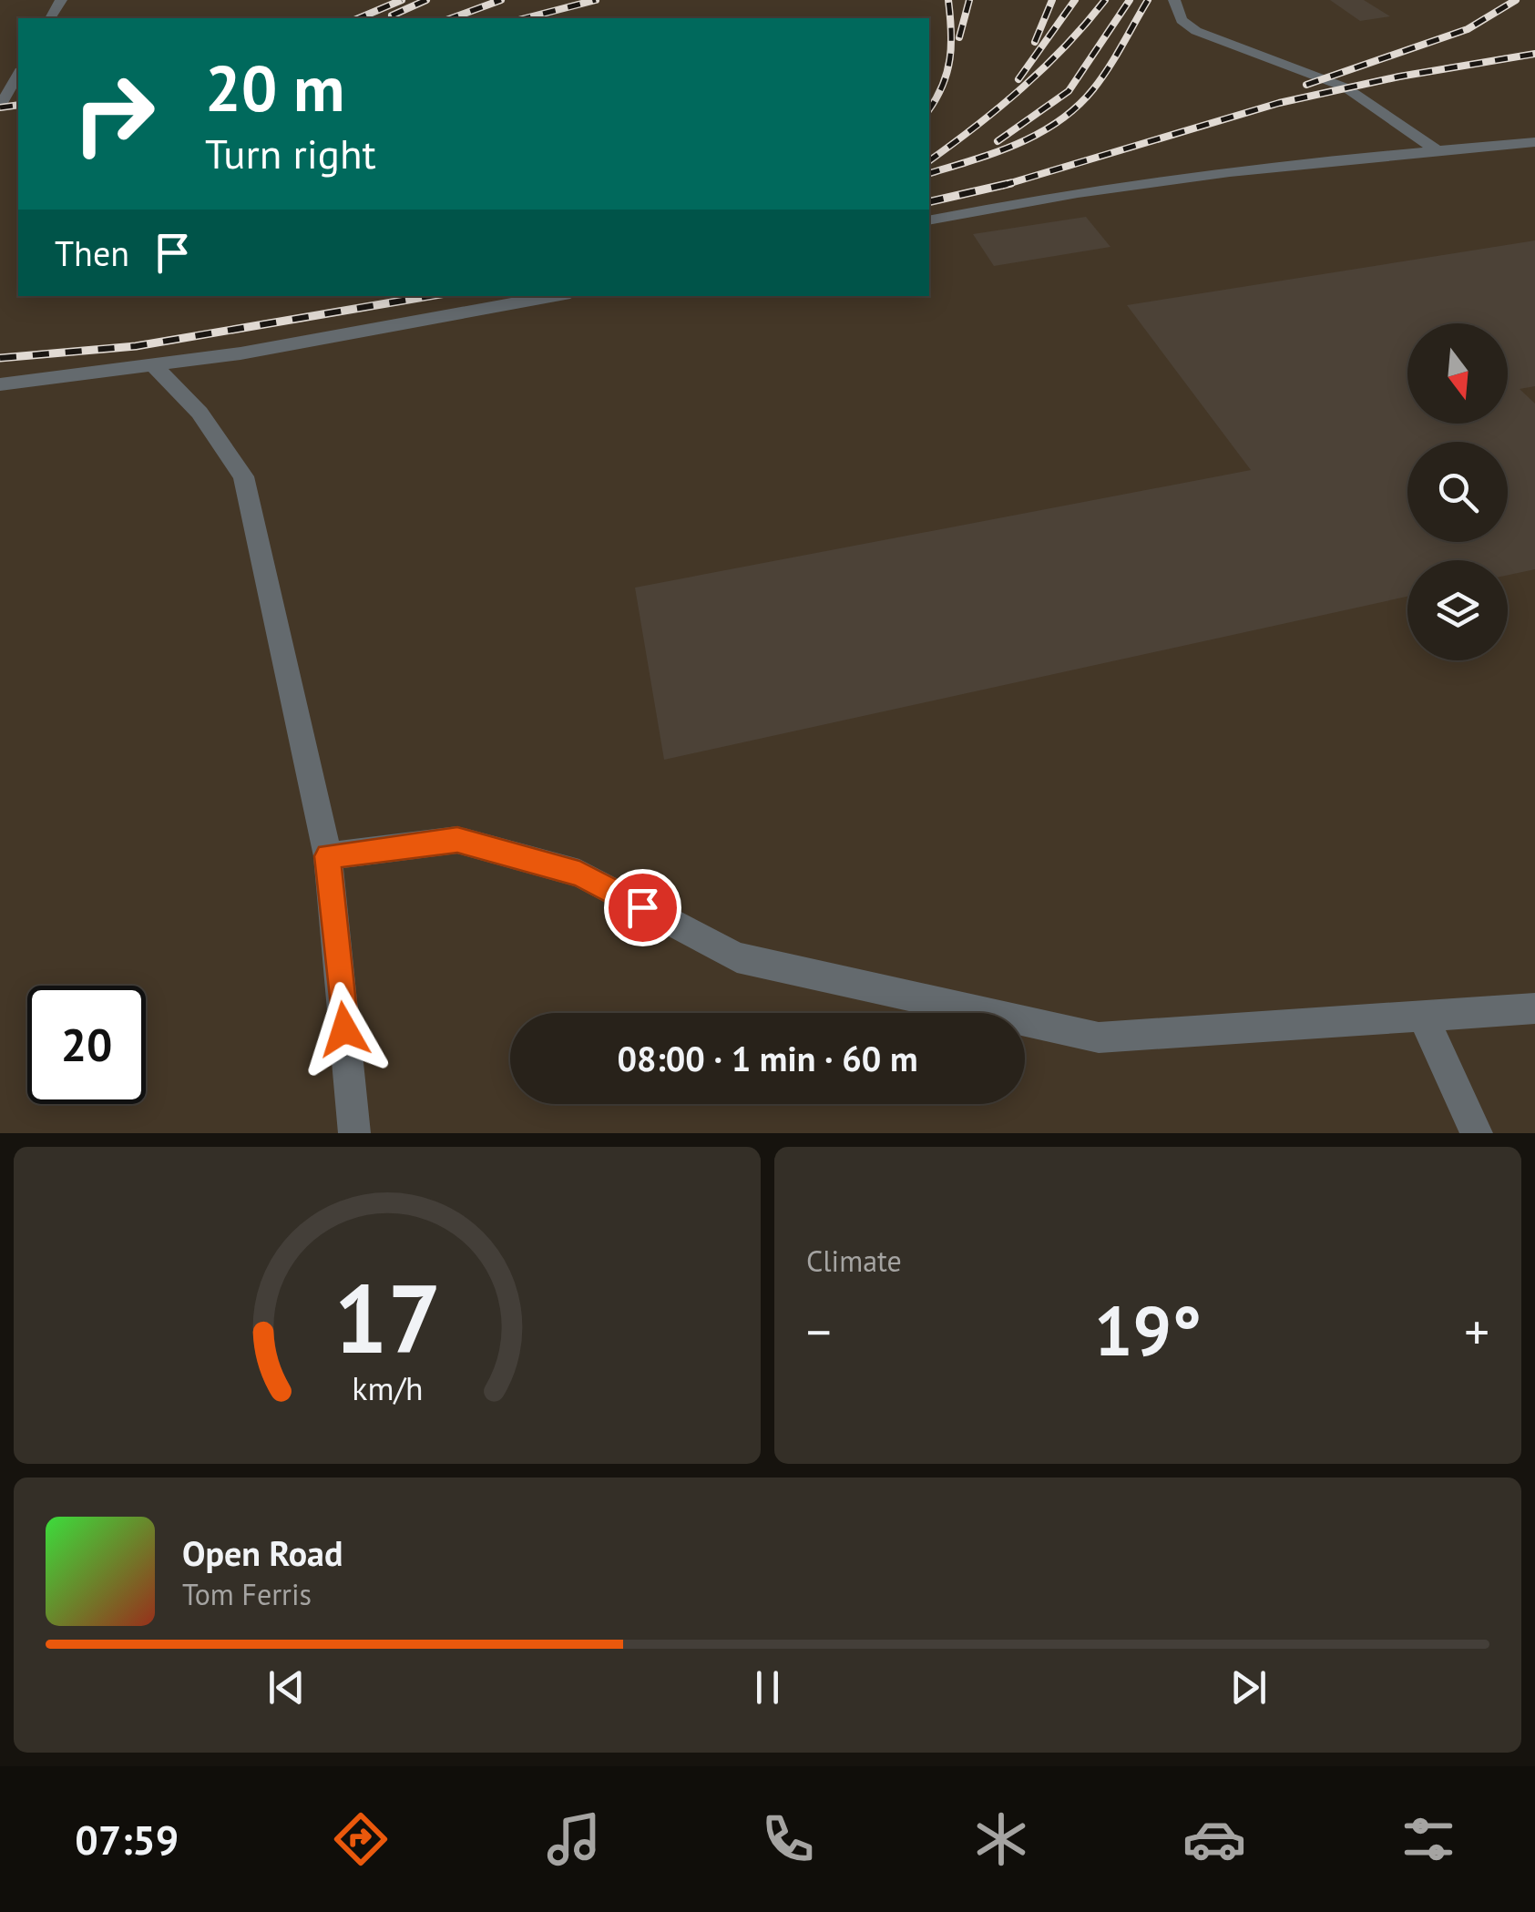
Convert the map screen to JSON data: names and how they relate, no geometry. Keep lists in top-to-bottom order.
{
  "north": "bottom",
  "page": {
    "turn": ["20 m", "Turn right"],
    "then": "Then",
    "limit": "20",
    "trip": "08:00 · 1 min · 60 m",
    "tile": "Climate",
    "heat": ["−", "19°", "+"],
    "song": ["Open Road", "Tom Ferris"],
    "tabs": "07:59",
    "gauge": ["17", "km/h"]
  }
}
